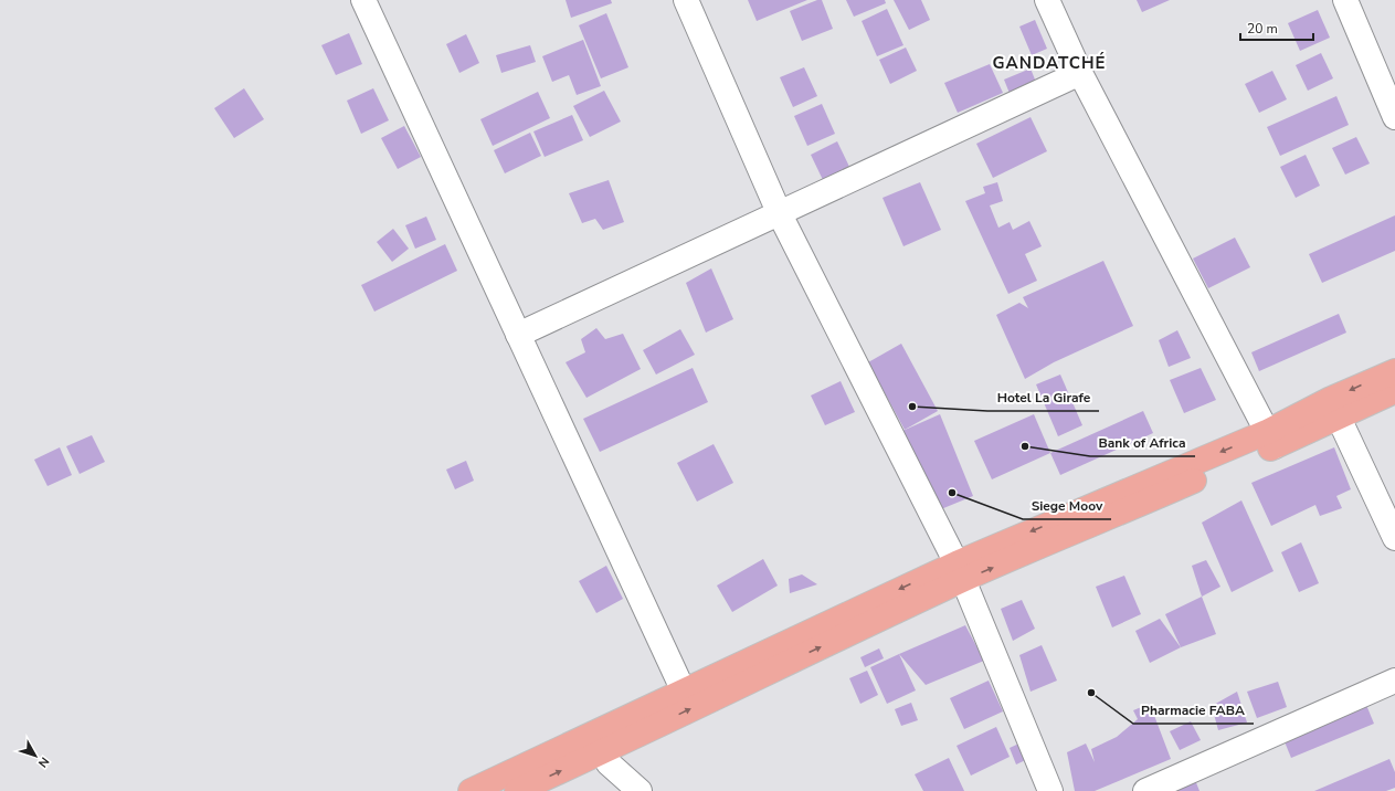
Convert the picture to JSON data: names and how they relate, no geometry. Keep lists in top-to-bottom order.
{
  "districts": ["GANDATCHÉ"],
  "places": [
    "Hotel La Girafe",
    "Bank of Africa",
    "Siege Moov",
    "Pharmacie FABA"
  ],
  "scale_bar": "20 m",
  "north": "bottom right"
}
